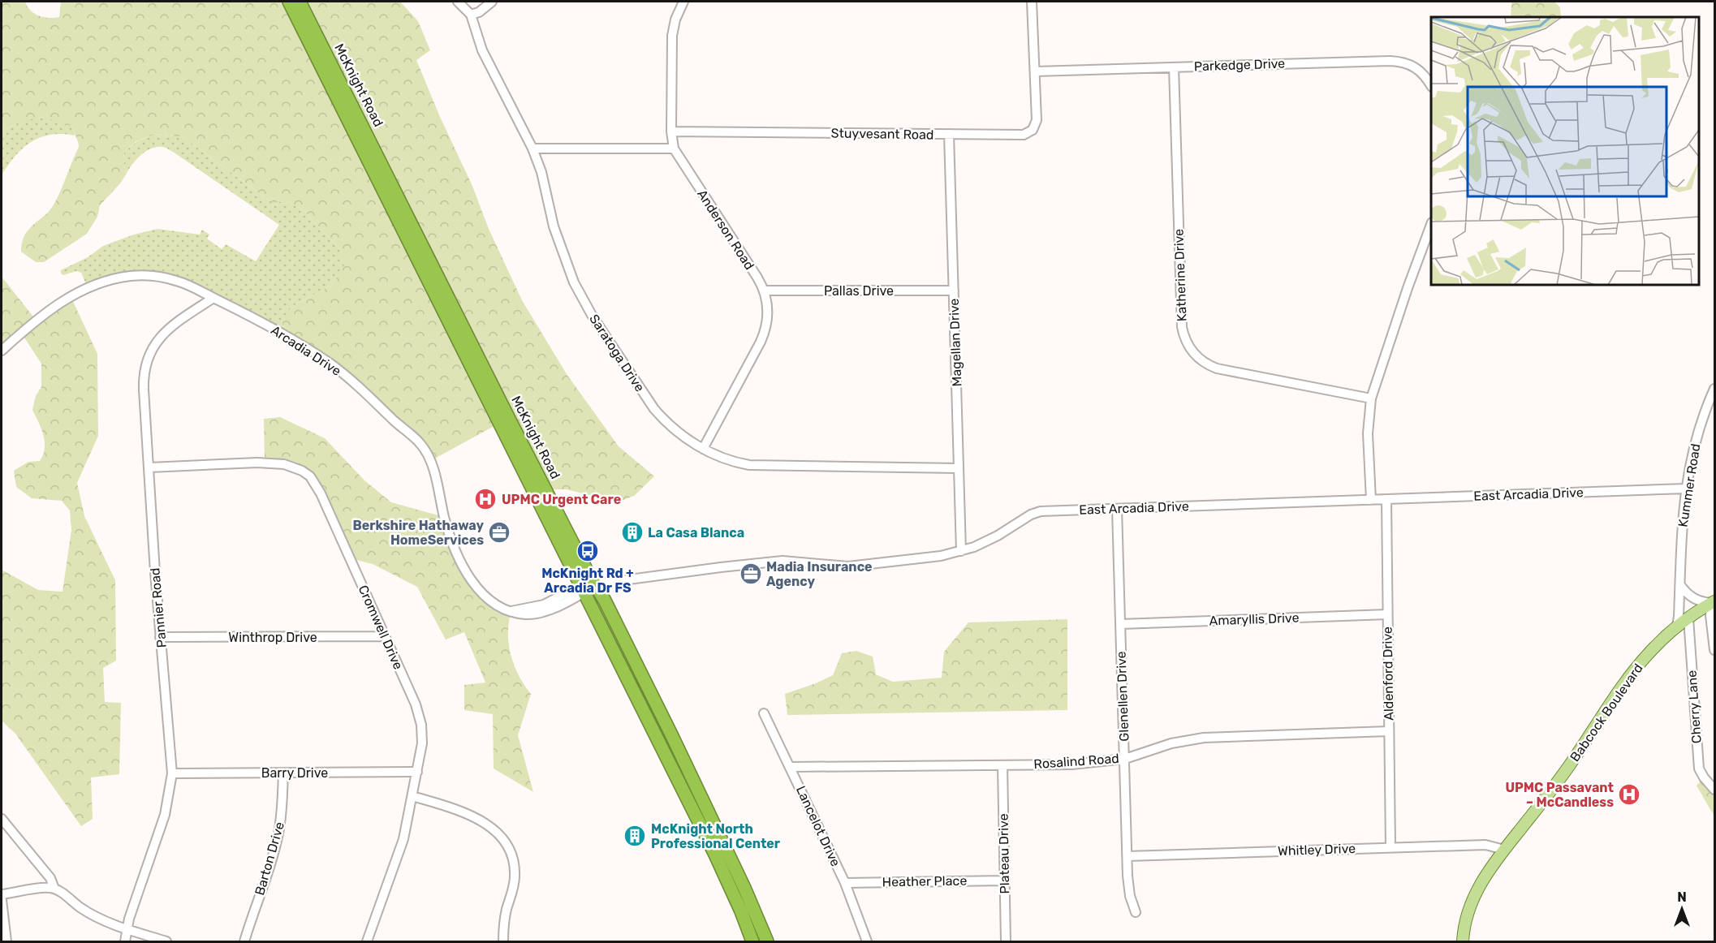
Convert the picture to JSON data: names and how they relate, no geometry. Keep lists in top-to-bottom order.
{
  "streets": {
    "highway": ["McKnight Road"],
    "main road": ["Babcock Boulevard"],
    "street": [
      "Parkedge Drive",
      "Stuyvesant Road",
      "Anderson Road",
      "Katherine Drive",
      "Pallas Drive",
      "Magellan Drive",
      "Arcadia Drive",
      "Saratoga Drive",
      "Kummer Road",
      "East Arcadia Drive",
      "Pannier Road",
      "Amaryllis Drive",
      "Cromwell Drive",
      "Winthrop Drive",
      "Aldenford Drive",
      "Glenellen Drive",
      "Cherry Lane",
      "Rosalind Road",
      "Barry Drive",
      "Lancelot Drive",
      "Whitley Drive",
      "Plateau Drive",
      "Barton Drive",
      "Heather Place"
    ]
  },
  "crossings": [
    ["Parkedge Drive", "Stuyvesant Road"],
    ["Parkedge Drive", "Katherine Drive"],
    ["McKnight Road", "Arcadia Drive"],
    ["McKnight Road", "East Arcadia Drive"],
    ["Stuyvesant Road", "Anderson Road"],
    ["Stuyvesant Road", "Magellan Drive"],
    ["Anderson Road", "Pallas Drive"],
    ["Anderson Road", "Saratoga Drive"],
    ["Pallas Drive", "Magellan Drive"],
    ["Magellan Drive", "Saratoga Drive"],
    ["Magellan Drive", "East Arcadia Drive"],
    ["Arcadia Drive", "East Arcadia Drive"],
    ["Arcadia Drive", "Pannier Road"],
    ["Kummer Road", "East Arcadia Drive"],
    ["Kummer Road", "Babcock Boulevard"],
    ["East Arcadia Drive", "Aldenford Drive"],
    ["East Arcadia Drive", "Glenellen Drive"],
    ["Pannier Road", "Cromwell Drive"],
    ["Pannier Road", "Winthrop Drive"],
    ["Pannier Road", "Barry Drive"],
    ["Amaryllis Drive", "Aldenford Drive"],
    ["Amaryllis Drive", "Glenellen Drive"],
    ["Cromwell Drive", "Winthrop Drive"],
    ["Cromwell Drive", "Barry Drive"],
    ["Aldenford Drive", "Rosalind Road"],
    ["Aldenford Drive", "Whitley Drive"],
    ["Glenellen Drive", "Rosalind Road"],
    ["Glenellen Drive", "Whitley Drive"],
    ["Cherry Lane", "Babcock Boulevard"],
    ["Babcock Boulevard", "Whitley Drive"],
    ["Rosalind Road", "Lancelot Drive"],
    ["Rosalind Road", "Plateau Drive"],
    ["Barry Drive", "Barton Drive"],
    ["Lancelot Drive", "Heather Place"],
    ["Plateau Drive", "Heather Place"]
  ],
  "places": {
    "hospital": ["UPMC Urgent Care", "UPMC Passavant – McCandless"],
    "office": ["Berkshire Hathaway HomeServices", "Madia Insurance Agency"],
    "building": ["La Casa Blanca", "McKnight North Professional Center"],
    "bus stop": ["McKnight Rd + Arcadia Dr FS"]
  },
  "north": "top"
}
